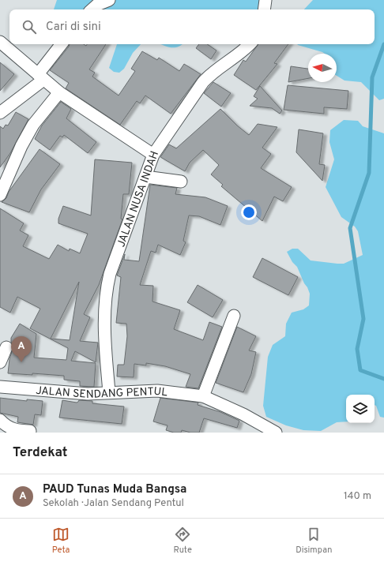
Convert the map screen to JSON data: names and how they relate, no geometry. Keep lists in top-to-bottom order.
{
  "streets": {
    "street": ["JALAN NUSA INDAH", "JALAN SENDANG PENTUL"]
  },
  "crossings": [
    ["JALAN NUSA INDAH", "JALAN SENDANG PENTUL"]
  ],
  "north": "left",
  "page": {
    "search": "Cari di sini",
    "pins": "A",
    "heading": "Terdekat",
    "list": [
      {
        "mark": "A",
        "name": "PAUD Tunas Muda Bangsa",
        "note": "Sekolah · Jalan Sendang Pentul",
        "value": "140 m"
      }
    ],
    "nav": ["Peta", "Rute", "Disimpan"]
  }
}
